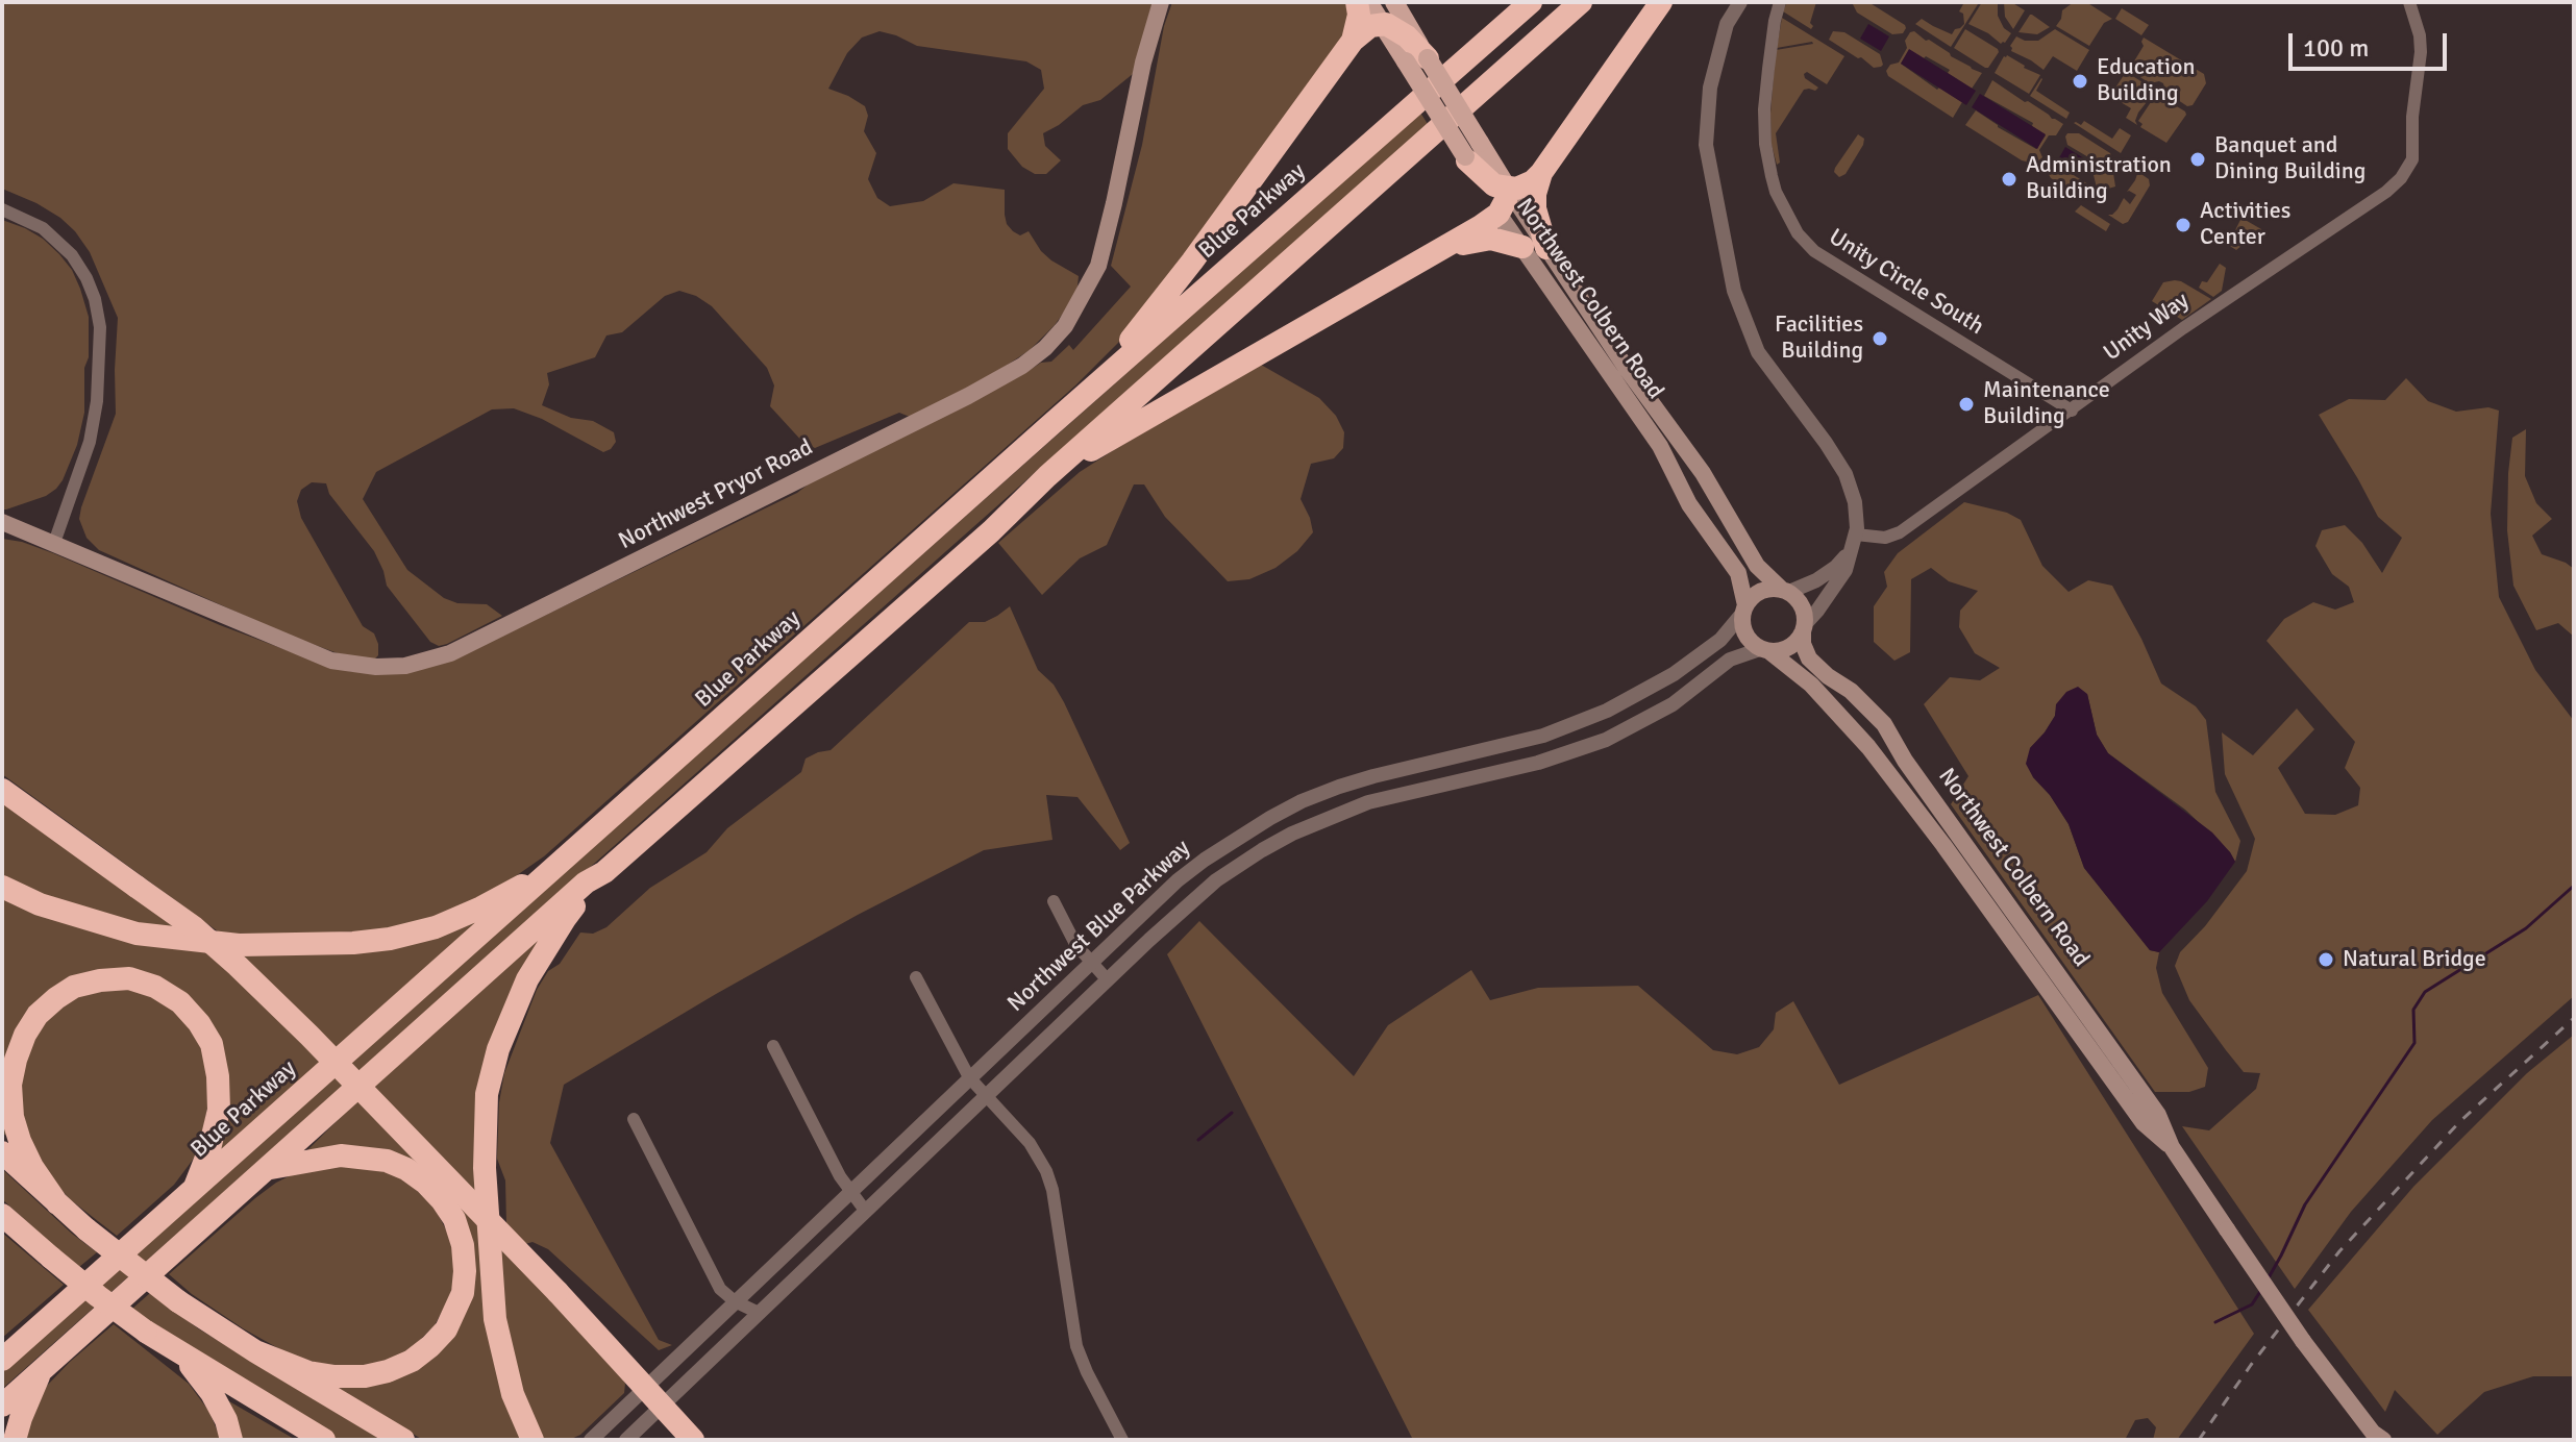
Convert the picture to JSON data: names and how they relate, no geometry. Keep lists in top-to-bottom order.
{
  "streets": {
    "highway": ["Blue Parkway"],
    "main road": ["Northwest Colbern Road", "Northwest Pryor Road"],
    "street": ["Unity Circle South", "Unity Way", "Northwest Blue Parkway"]
  },
  "crossings": [
    ["Unity Circle South", "Unity Way"],
    ["Northwest Colbern Road", "Northwest Blue Parkway"]
  ],
  "places": [
    "Education Building",
    "Banquet and Dining Building",
    "Administration Building",
    "Activities Center",
    "Facilities Building",
    "Maintenance Building",
    "Natural Bridge"
  ],
  "scale_bar": "100 m"
}
